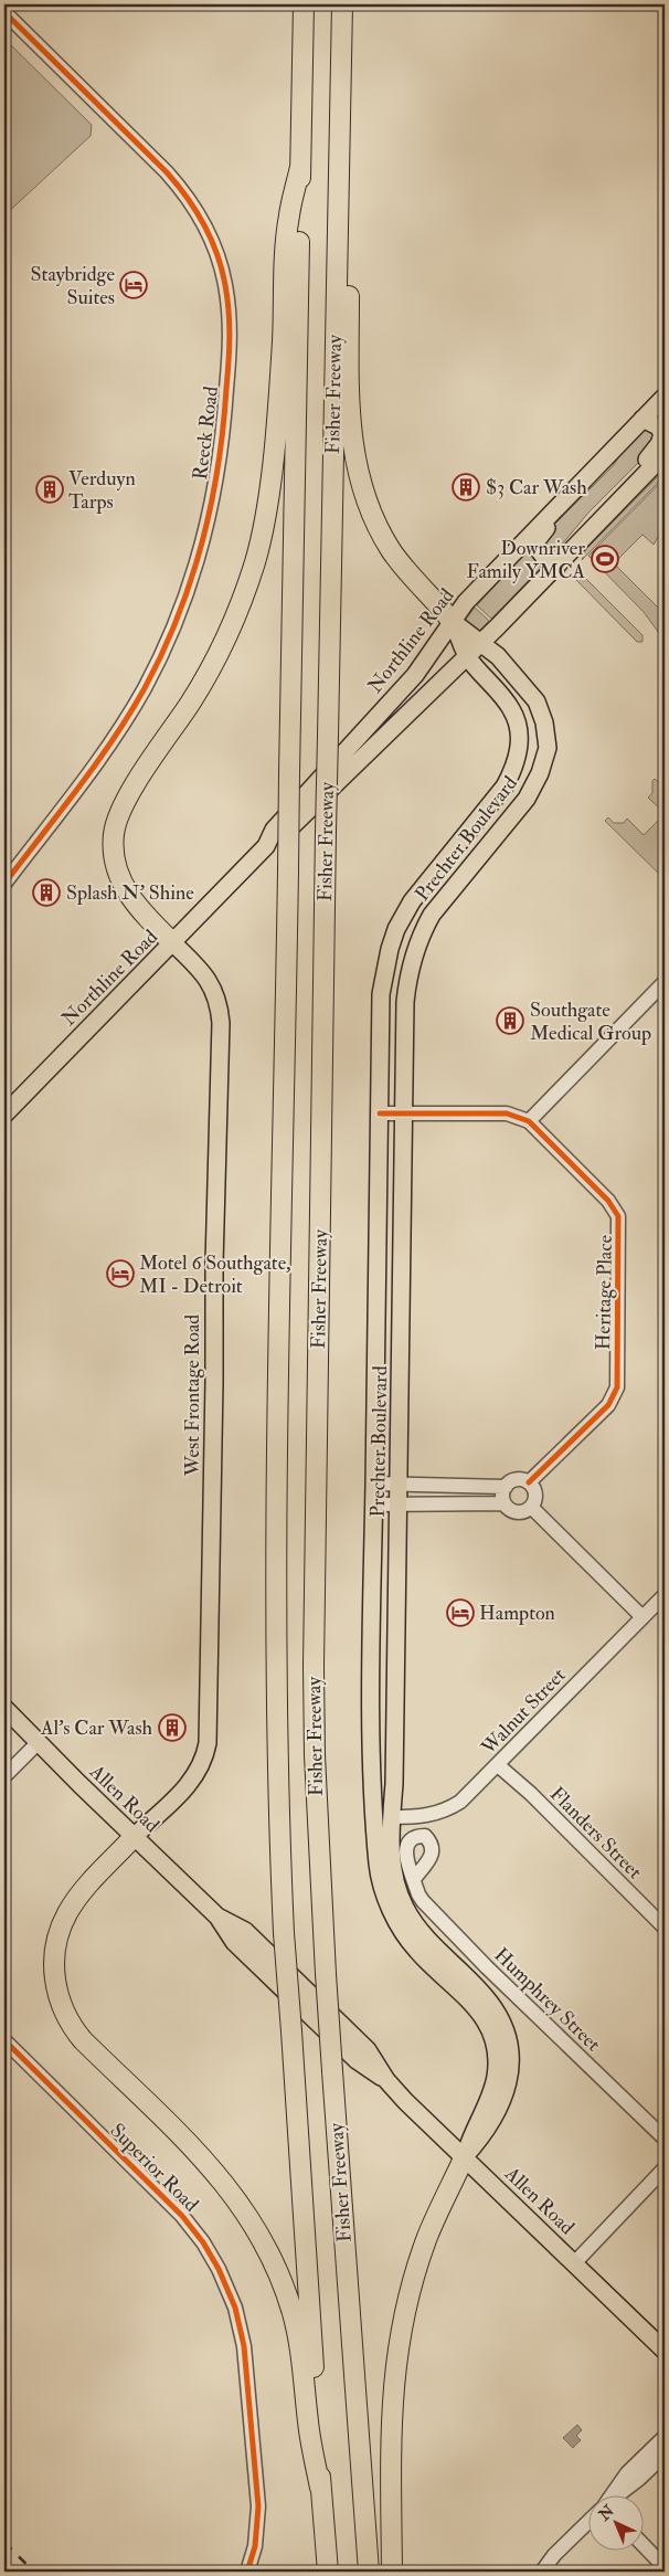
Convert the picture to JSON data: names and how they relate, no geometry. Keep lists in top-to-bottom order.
{
  "streets": {
    "highway": ["Fisher Freeway"],
    "main road": [
      "Northline Road",
      "Prechter Boulevard",
      "West Frontage Road",
      "Allen Road"
    ],
    "street": [
      "Reeck Road",
      "Heritage Place",
      "Walnut Street",
      "Flanders Street",
      "Humphrey Street",
      "Superior Road"
    ]
  },
  "crossings": [
    ["Northline Road", "Prechter Boulevard"],
    ["Northline Road", "West Frontage Road"],
    ["Prechter Boulevard", "Heritage Place"],
    ["Prechter Boulevard", "Walnut Street"],
    ["Prechter Boulevard", "Allen Road"],
    ["West Frontage Road", "Allen Road"],
    ["Walnut Street", "Flanders Street"]
  ],
  "places": {
    "hotel": ["Staybridge Suites", "Motel 6 Southgate, MI - Detroit", "Hampton"],
    "building": [
      "$3 Car Wash",
      "Verduyn Tarps",
      "Splash N' Shine",
      "Southgate Medical Group",
      "Al's Car Wash"
    ],
    "sports": ["Downriver Family YMCA"]
  },
  "north": "top left"
}
